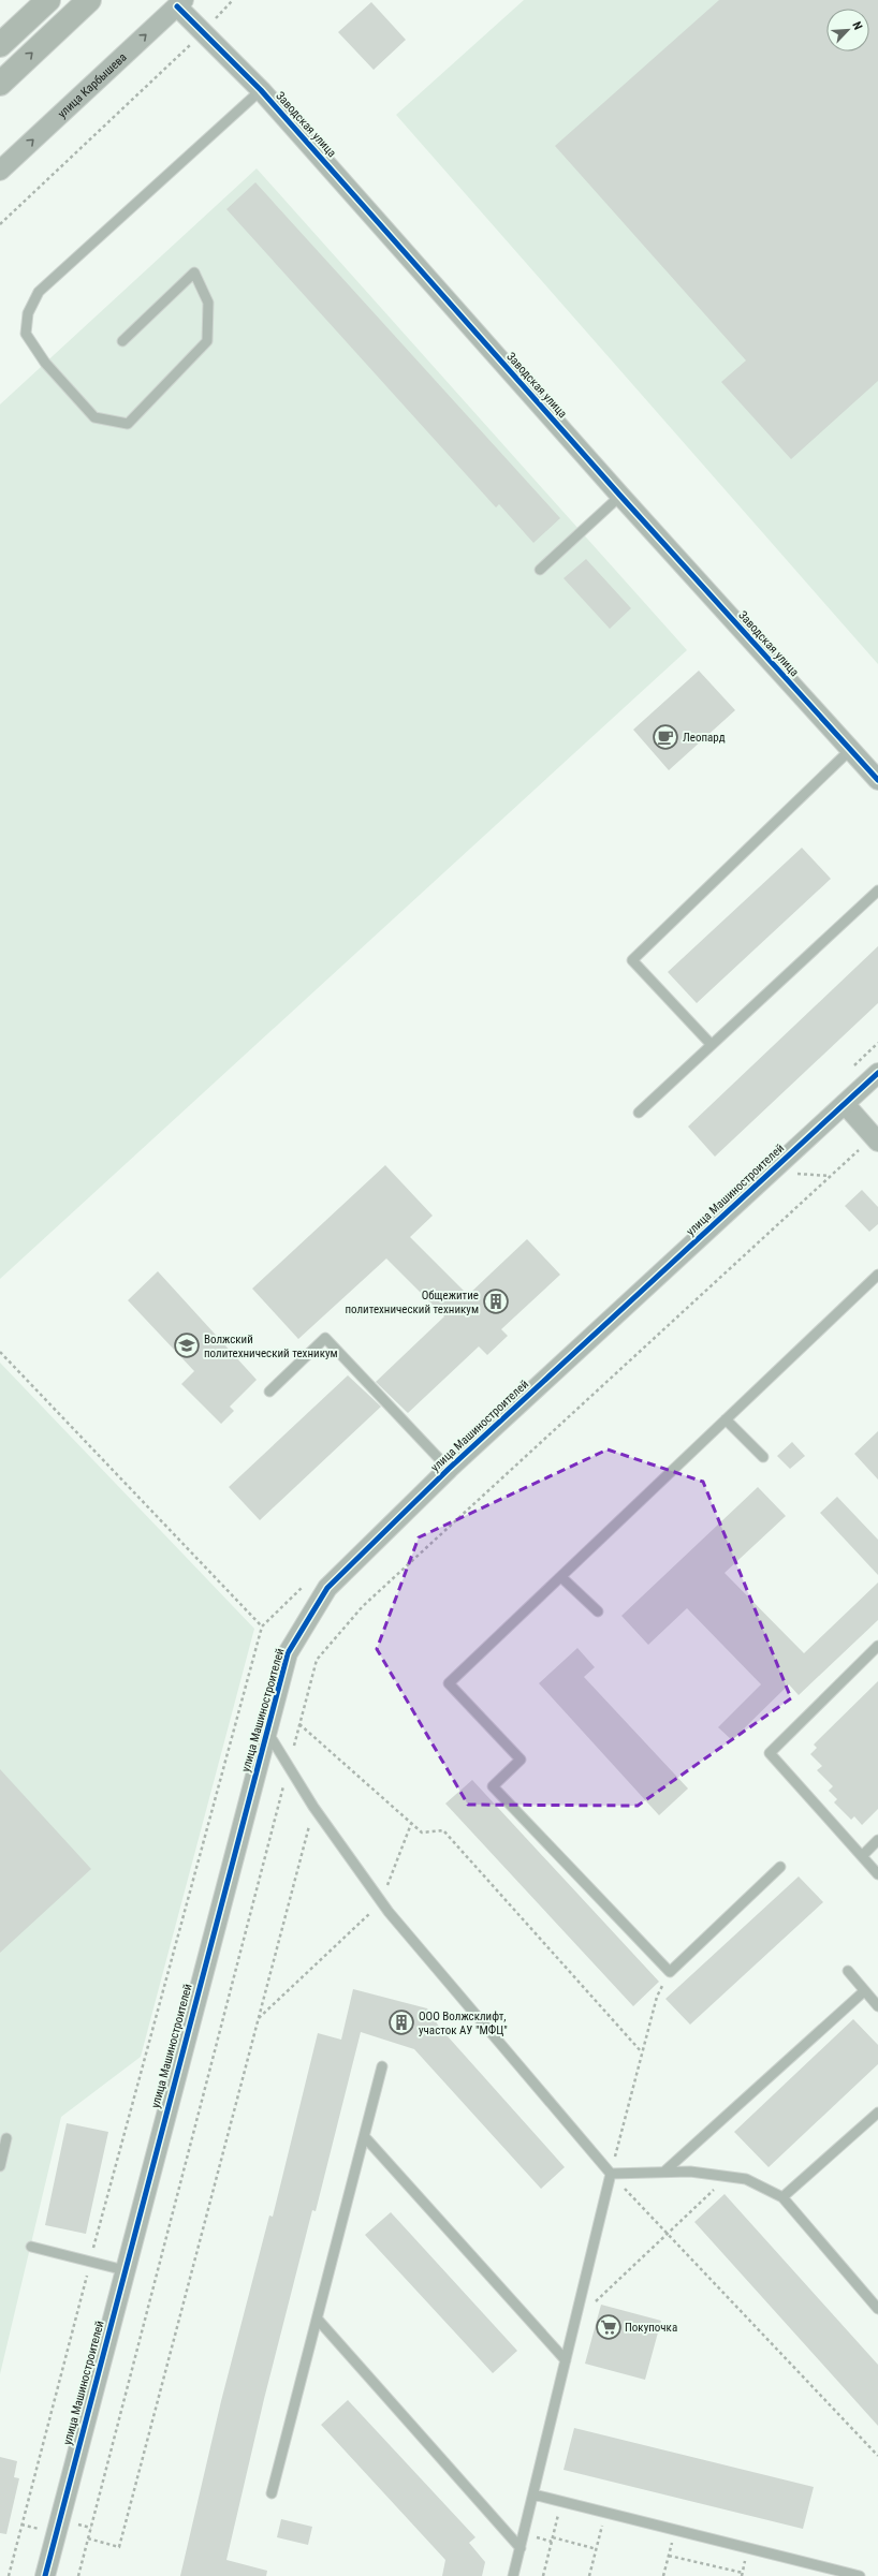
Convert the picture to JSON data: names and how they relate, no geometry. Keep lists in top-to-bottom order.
{
  "streets": {
    "street": ["улица Карбышева", "Заводская улица", "улица Машиностроителей"]
  },
  "crossings": [
    ["улица Карбышева", "Заводская улица"]
  ],
  "places": {
    "cafe": ["Леопард"],
    "building": ["Общежитие политехнический техникум", "ООО Волжсклифт, участок АУ \"МФЦ\""],
    "school or university": ["Волжский политехнический техникум"],
    "supermarket": ["Покупочка"]
  },
  "north": "top right"
}
